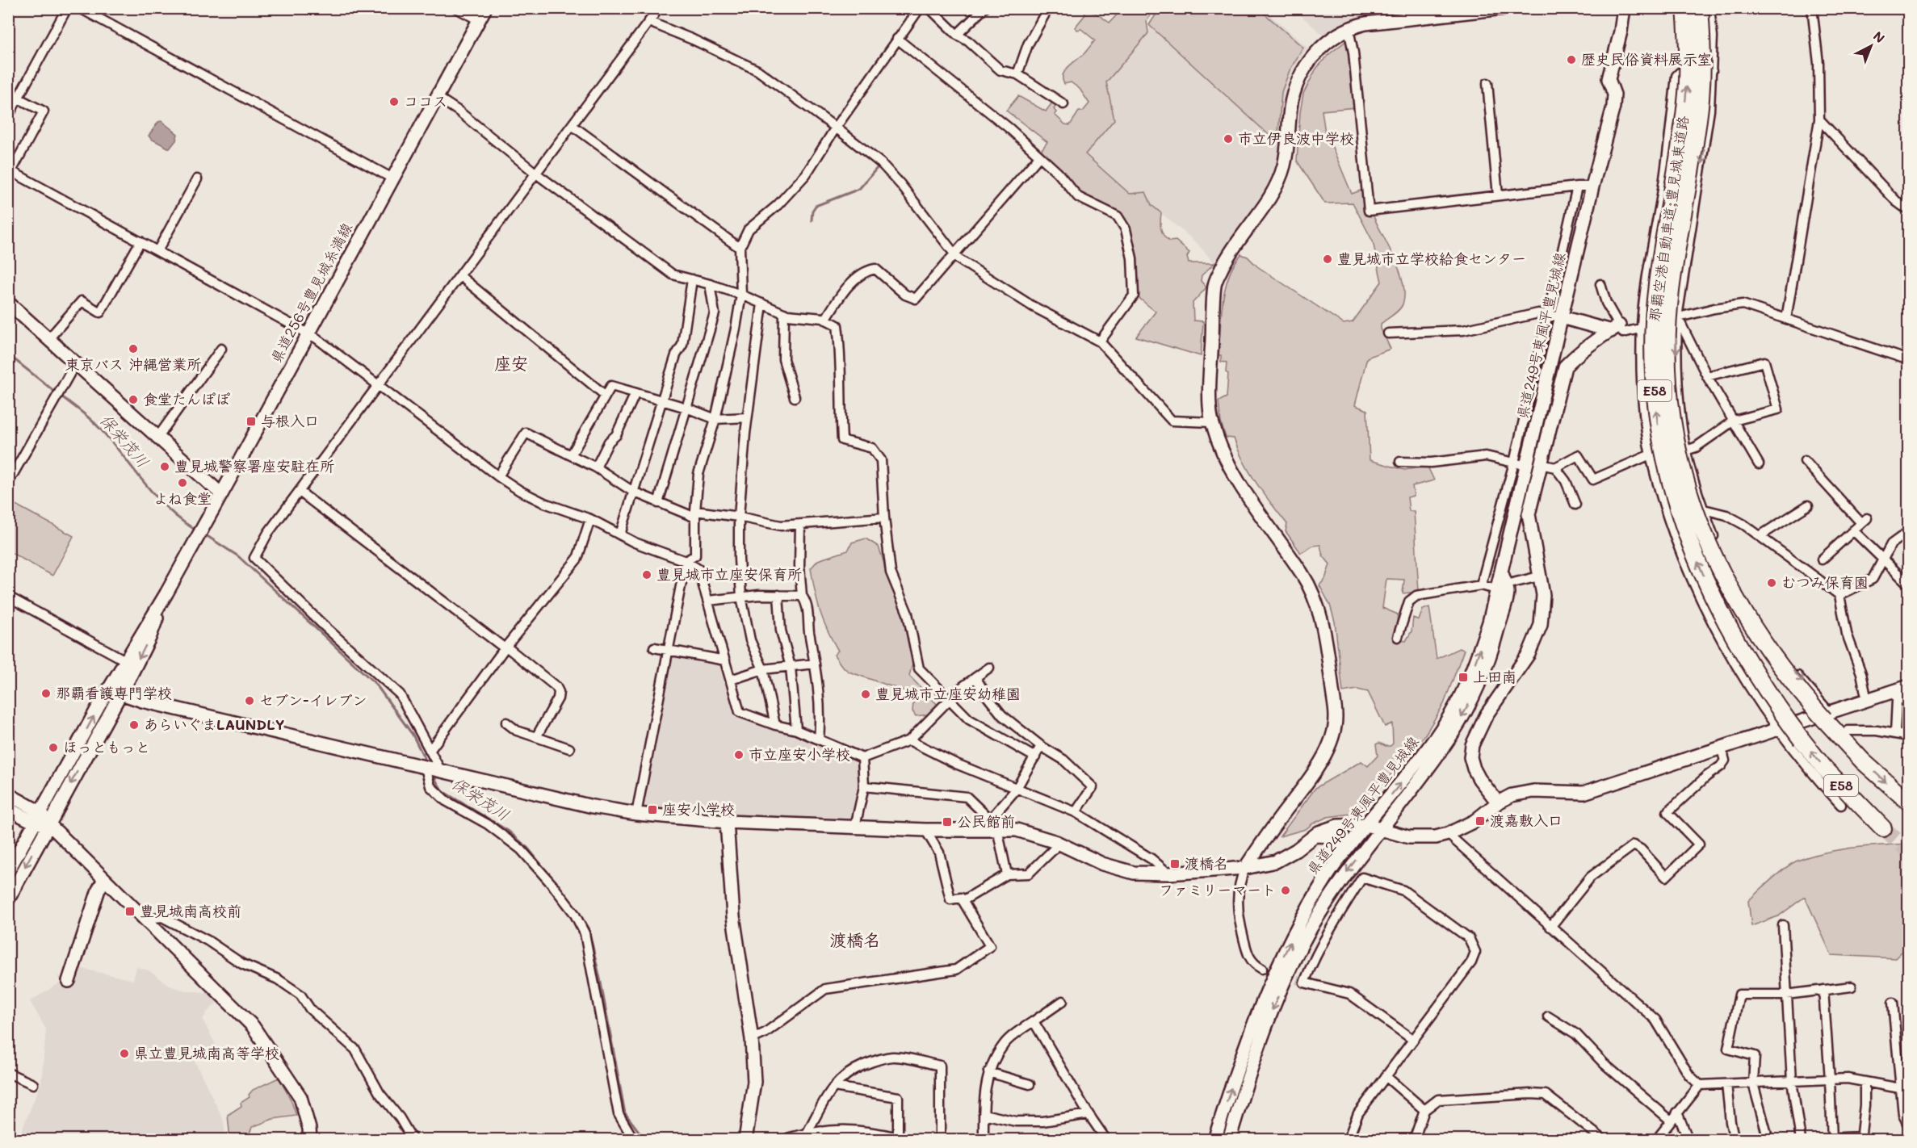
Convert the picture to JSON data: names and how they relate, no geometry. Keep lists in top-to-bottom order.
{
  "streets": {
    "highway": ["那覇空港自動車道;豊見城東道路", "E58"],
    "street": ["県道256号豊見城糸満線", "県道249号東風平豊見城線"]
  },
  "districts": ["座安", "渡橋名"],
  "water": ["保栄茂川"],
  "places": {
    "other": [
      "歴史民俗資料展示室",
      "ココス",
      "市立伊良波中学校",
      "豊見城市立学校給食センター",
      "東京バス 沖縄営業所",
      "食堂たんぽぽ",
      "豊見城警察署座安駐在所",
      "よね食堂",
      "豊見城市立座安保育所",
      "むつみ保育園",
      "那覇看護専門学校",
      "豊見城市立座安幼稚園",
      "セブン-イレブン",
      "あらいぐまLAUNDLY",
      "ほっともっと",
      "市立座安小学校",
      "ファミリーマート",
      "県立豊見城南高等学校"
    ],
    "transit": [
      "与根入口",
      "上田南",
      "座安小学校",
      "渡嘉敷入口",
      "公民館前",
      "渡橋名",
      "豊見城南高校前"
    ]
  },
  "north": "top right"
}
